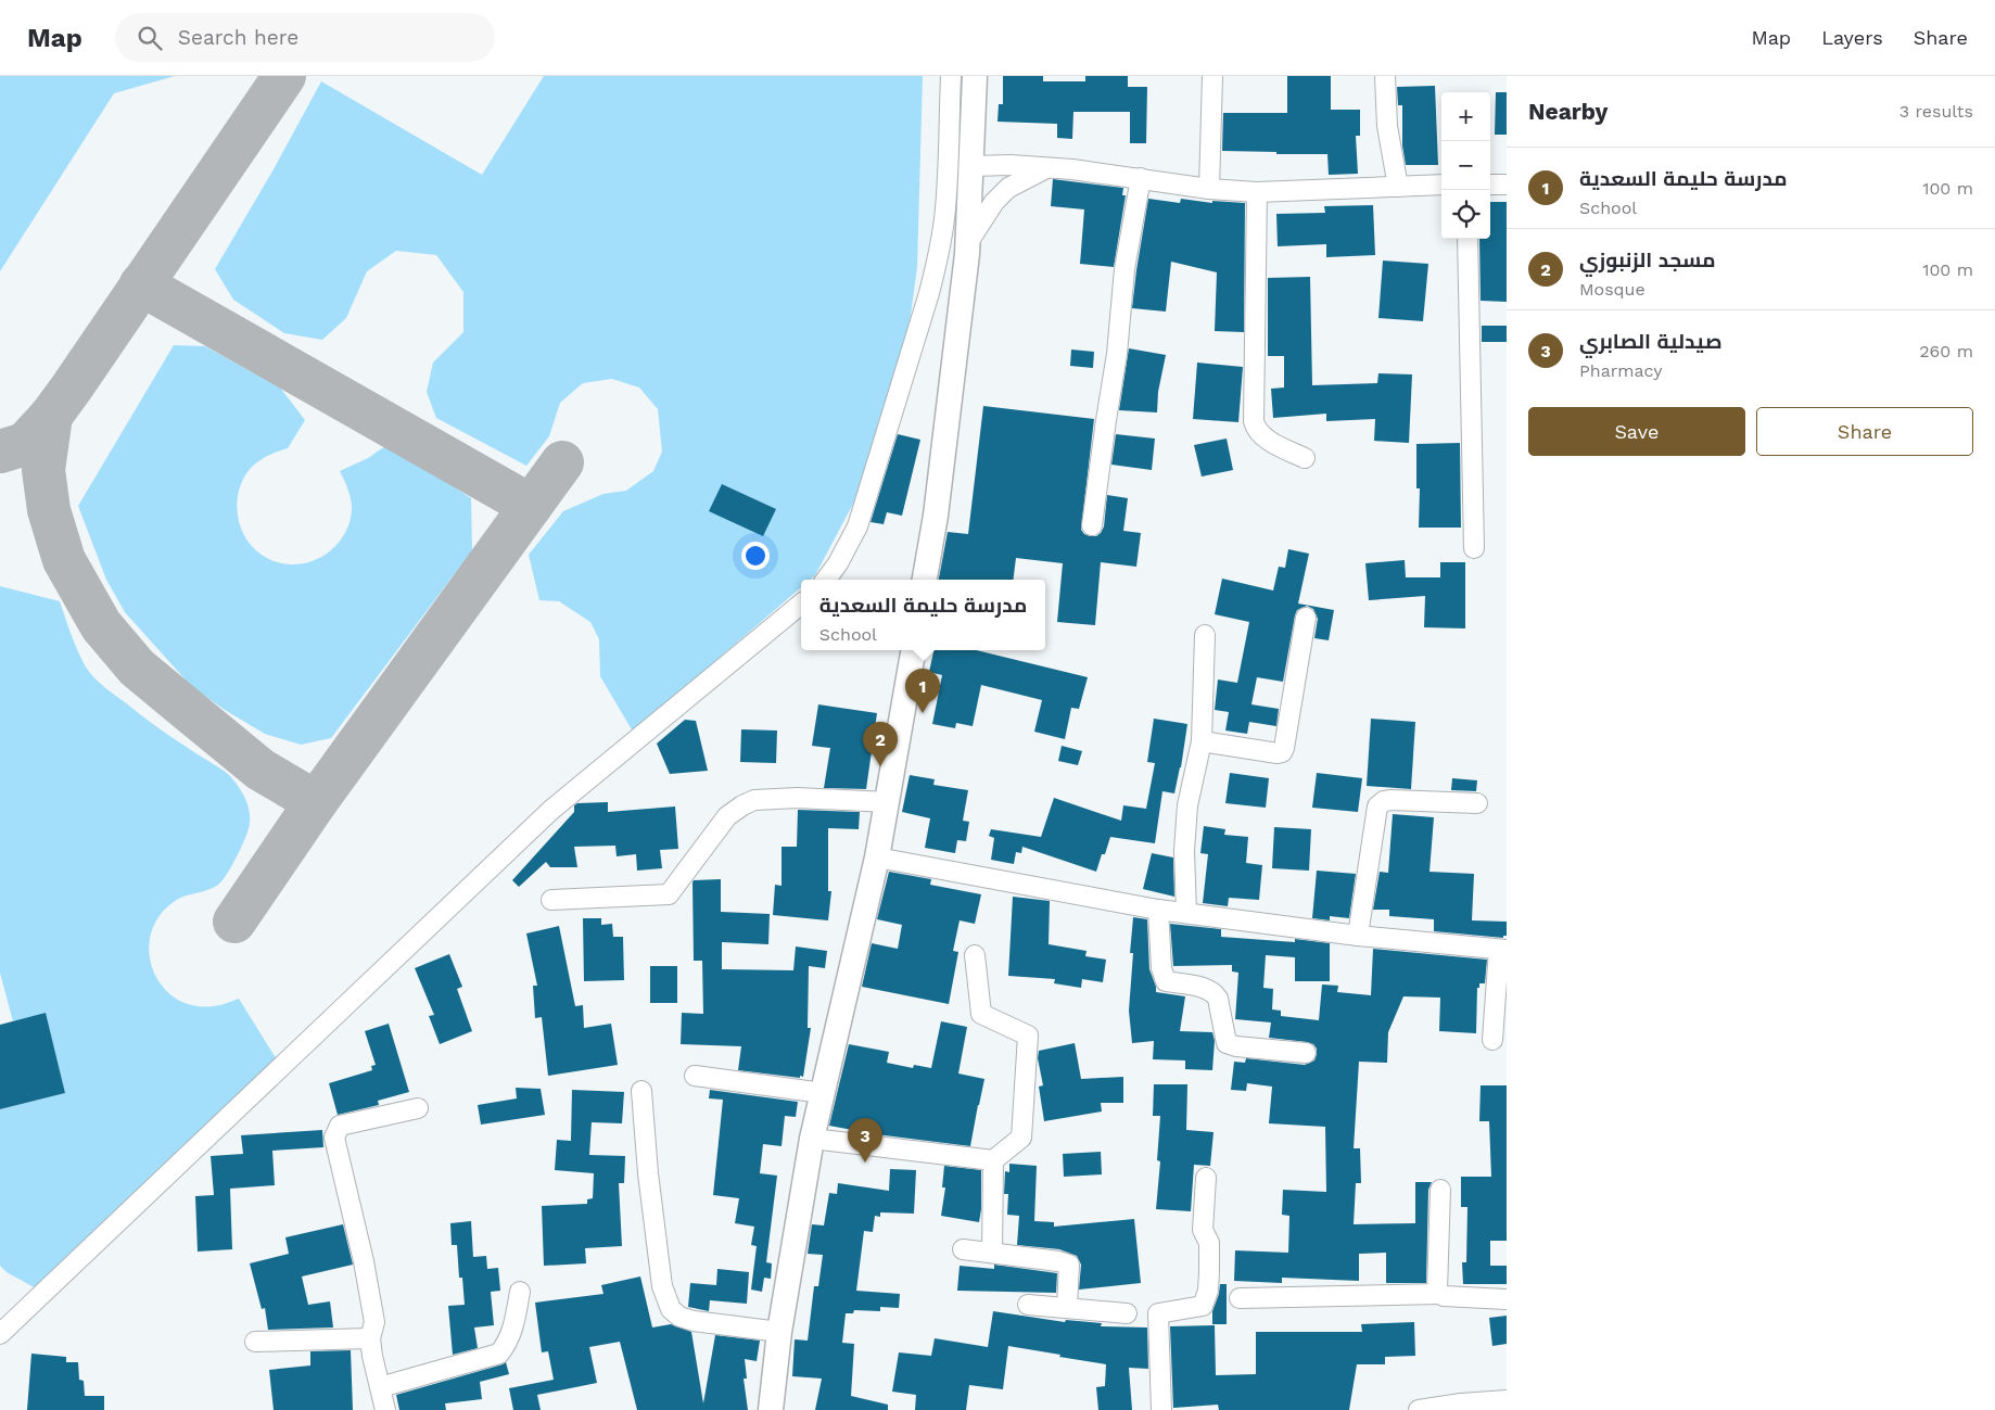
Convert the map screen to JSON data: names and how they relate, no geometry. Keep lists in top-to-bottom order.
{
  "page": {
    "header": "Map",
    "search": "Search here",
    "nav": ["Map", "Layers", "Share"],
    "heading": ["Nearby", "3 results"],
    "map_buttons": ["+", "−"],
    "list": [
      {
        "mark": "1",
        "name": "مدرسة حليمة السعدية",
        "note": "School",
        "value": "100 m"
      },
      {
        "mark": "2",
        "name": "مسجد الزنبوزي",
        "note": "Mosque",
        "value": "100 m"
      },
      {
        "mark": "3",
        "name": "صيدلية الصابري",
        "note": "Pharmacy",
        "value": "260 m"
      }
    ],
    "buttons": ["Save", "Share"],
    "popup": ["مدرسة حليمة السعدية", "School"],
    "pins": ["1", "2", "3"]
  }
}
